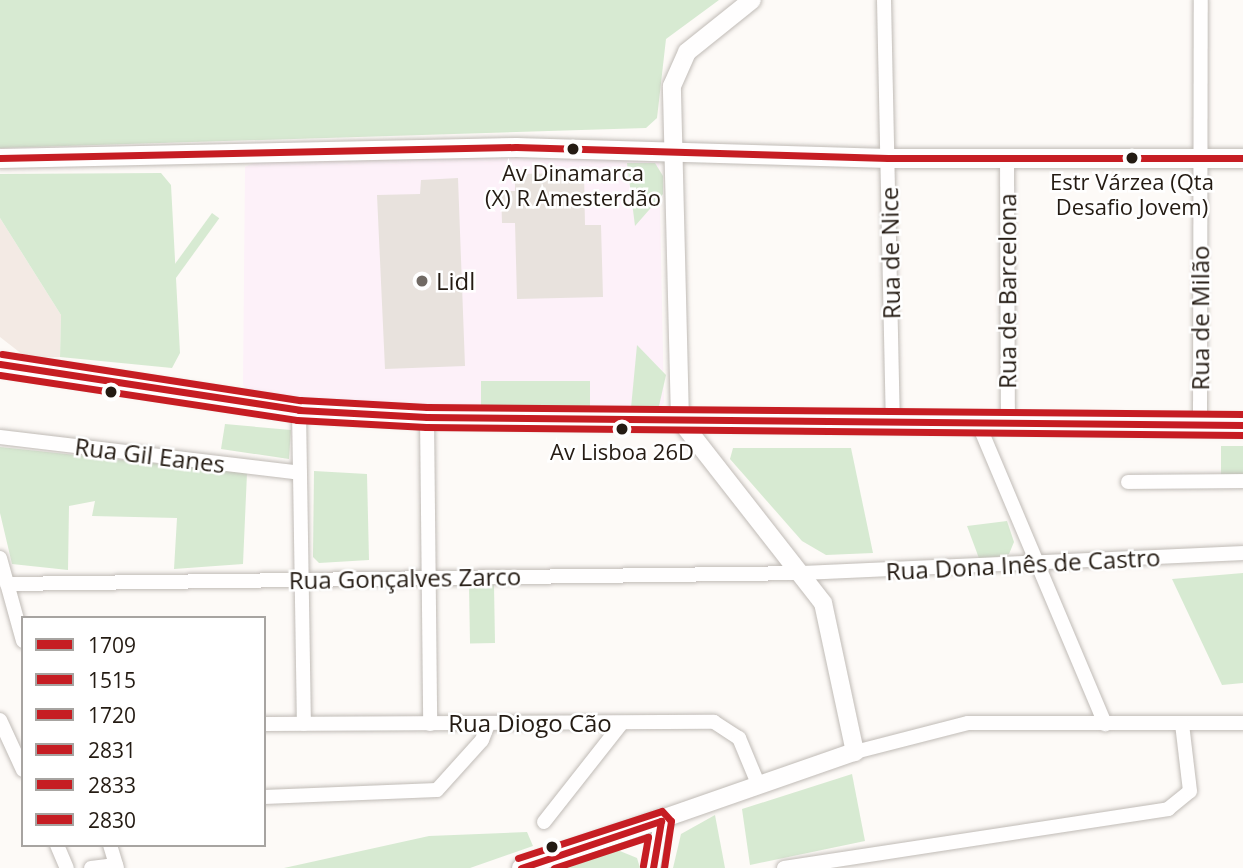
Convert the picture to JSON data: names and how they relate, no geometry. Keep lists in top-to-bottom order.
{
  "streets": {
    "street": [
      "Rua de Nice",
      "Rua de Barcelona",
      "Rua de Milão",
      "Rua Gil Eanes",
      "Rua Dona Inês de Castro",
      "Rua Gonçalves Zarco",
      "Rua Diogo Cão"
    ]
  },
  "crossings": [
    ["Rua Dona Inês de Castro", "Rua Gonçalves Zarco"]
  ],
  "places": [
    "Av Dinamarca (X) R Amesterdão",
    "Estr Várzea (Qta Desafio Jovem)",
    "Lidl",
    "Av Lisboa 26D"
  ],
  "lines": [
    "transit line 1709",
    "transit line 1720",
    "transit line 1515",
    "transit line 2830",
    "transit line 2831",
    "transit line 2833"
  ],
  "legend": [
    "1709",
    "1515",
    "1720",
    "2831",
    "2833",
    "2830"
  ]
}
